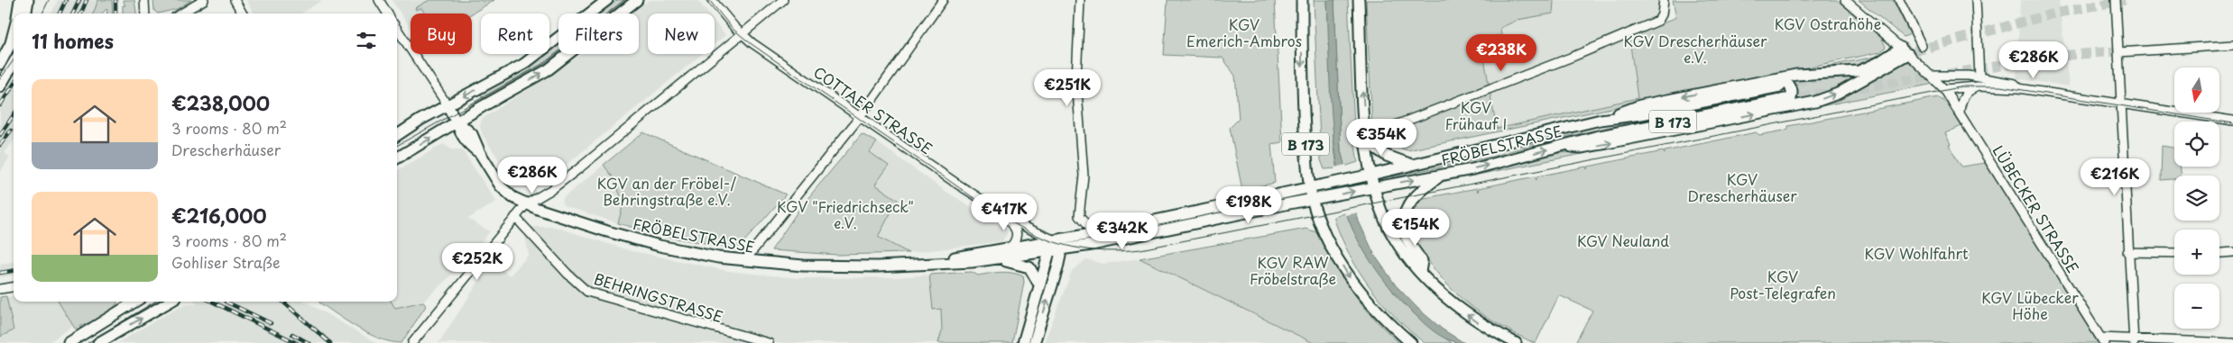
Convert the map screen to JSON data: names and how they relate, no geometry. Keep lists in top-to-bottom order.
{
  "streets": {
    "main road": ["B 173", "FRÖBELSTRASSE"],
    "street": ["COTTAER STRASSE", "LÜBECKER STRASSE", "BEHRINGSTRASSE"]
  },
  "crossings": [
    ["COTTAER STRASSE", "FRÖBELSTRASSE"],
    ["B 173", "FRÖBELSTRASSE"],
    ["FRÖBELSTRASSE", "LÜBECKER STRASSE"]
  ],
  "parks": [
    "KGV Ostrahöhe",
    "KGV Emerich-Ambros",
    "KGV Drescherhäuser e.V.",
    "KGV Frühauf I",
    "KGV Drescherhäuser",
    "KGV an der Fröbel-/ Behringstraße e.V.",
    "KGV \"Friedrichseck\" e.V.",
    "KGV Neuland",
    "KGV Wohlfahrt",
    "KGV RAW Fröbelstraße",
    "KGV Post-Telegrafen",
    "KGV Lübecker Höhe"
  ],
  "north": "bottom",
  "page": {
    "chip": [
      "Buy",
      "Rent",
      "Filters",
      "New"
    ],
    "heading": "11 homes",
    "price": [
      "€238K",
      "€286K",
      "€251K",
      "€354K",
      "€286K",
      "€216K",
      "€198K",
      "€417K",
      "€154K",
      "€342K",
      "€252K"
    ],
    "map_buttons": ["+", "−"],
    "list": [
      {
        "name": "€238,000",
        "note": "3 rooms · 80 m² · Drescherhäuser"
      },
      {
        "name": "€216,000",
        "note": "3 rooms · 80 m² · Gohliser Straße"
      }
    ]
  }
}
